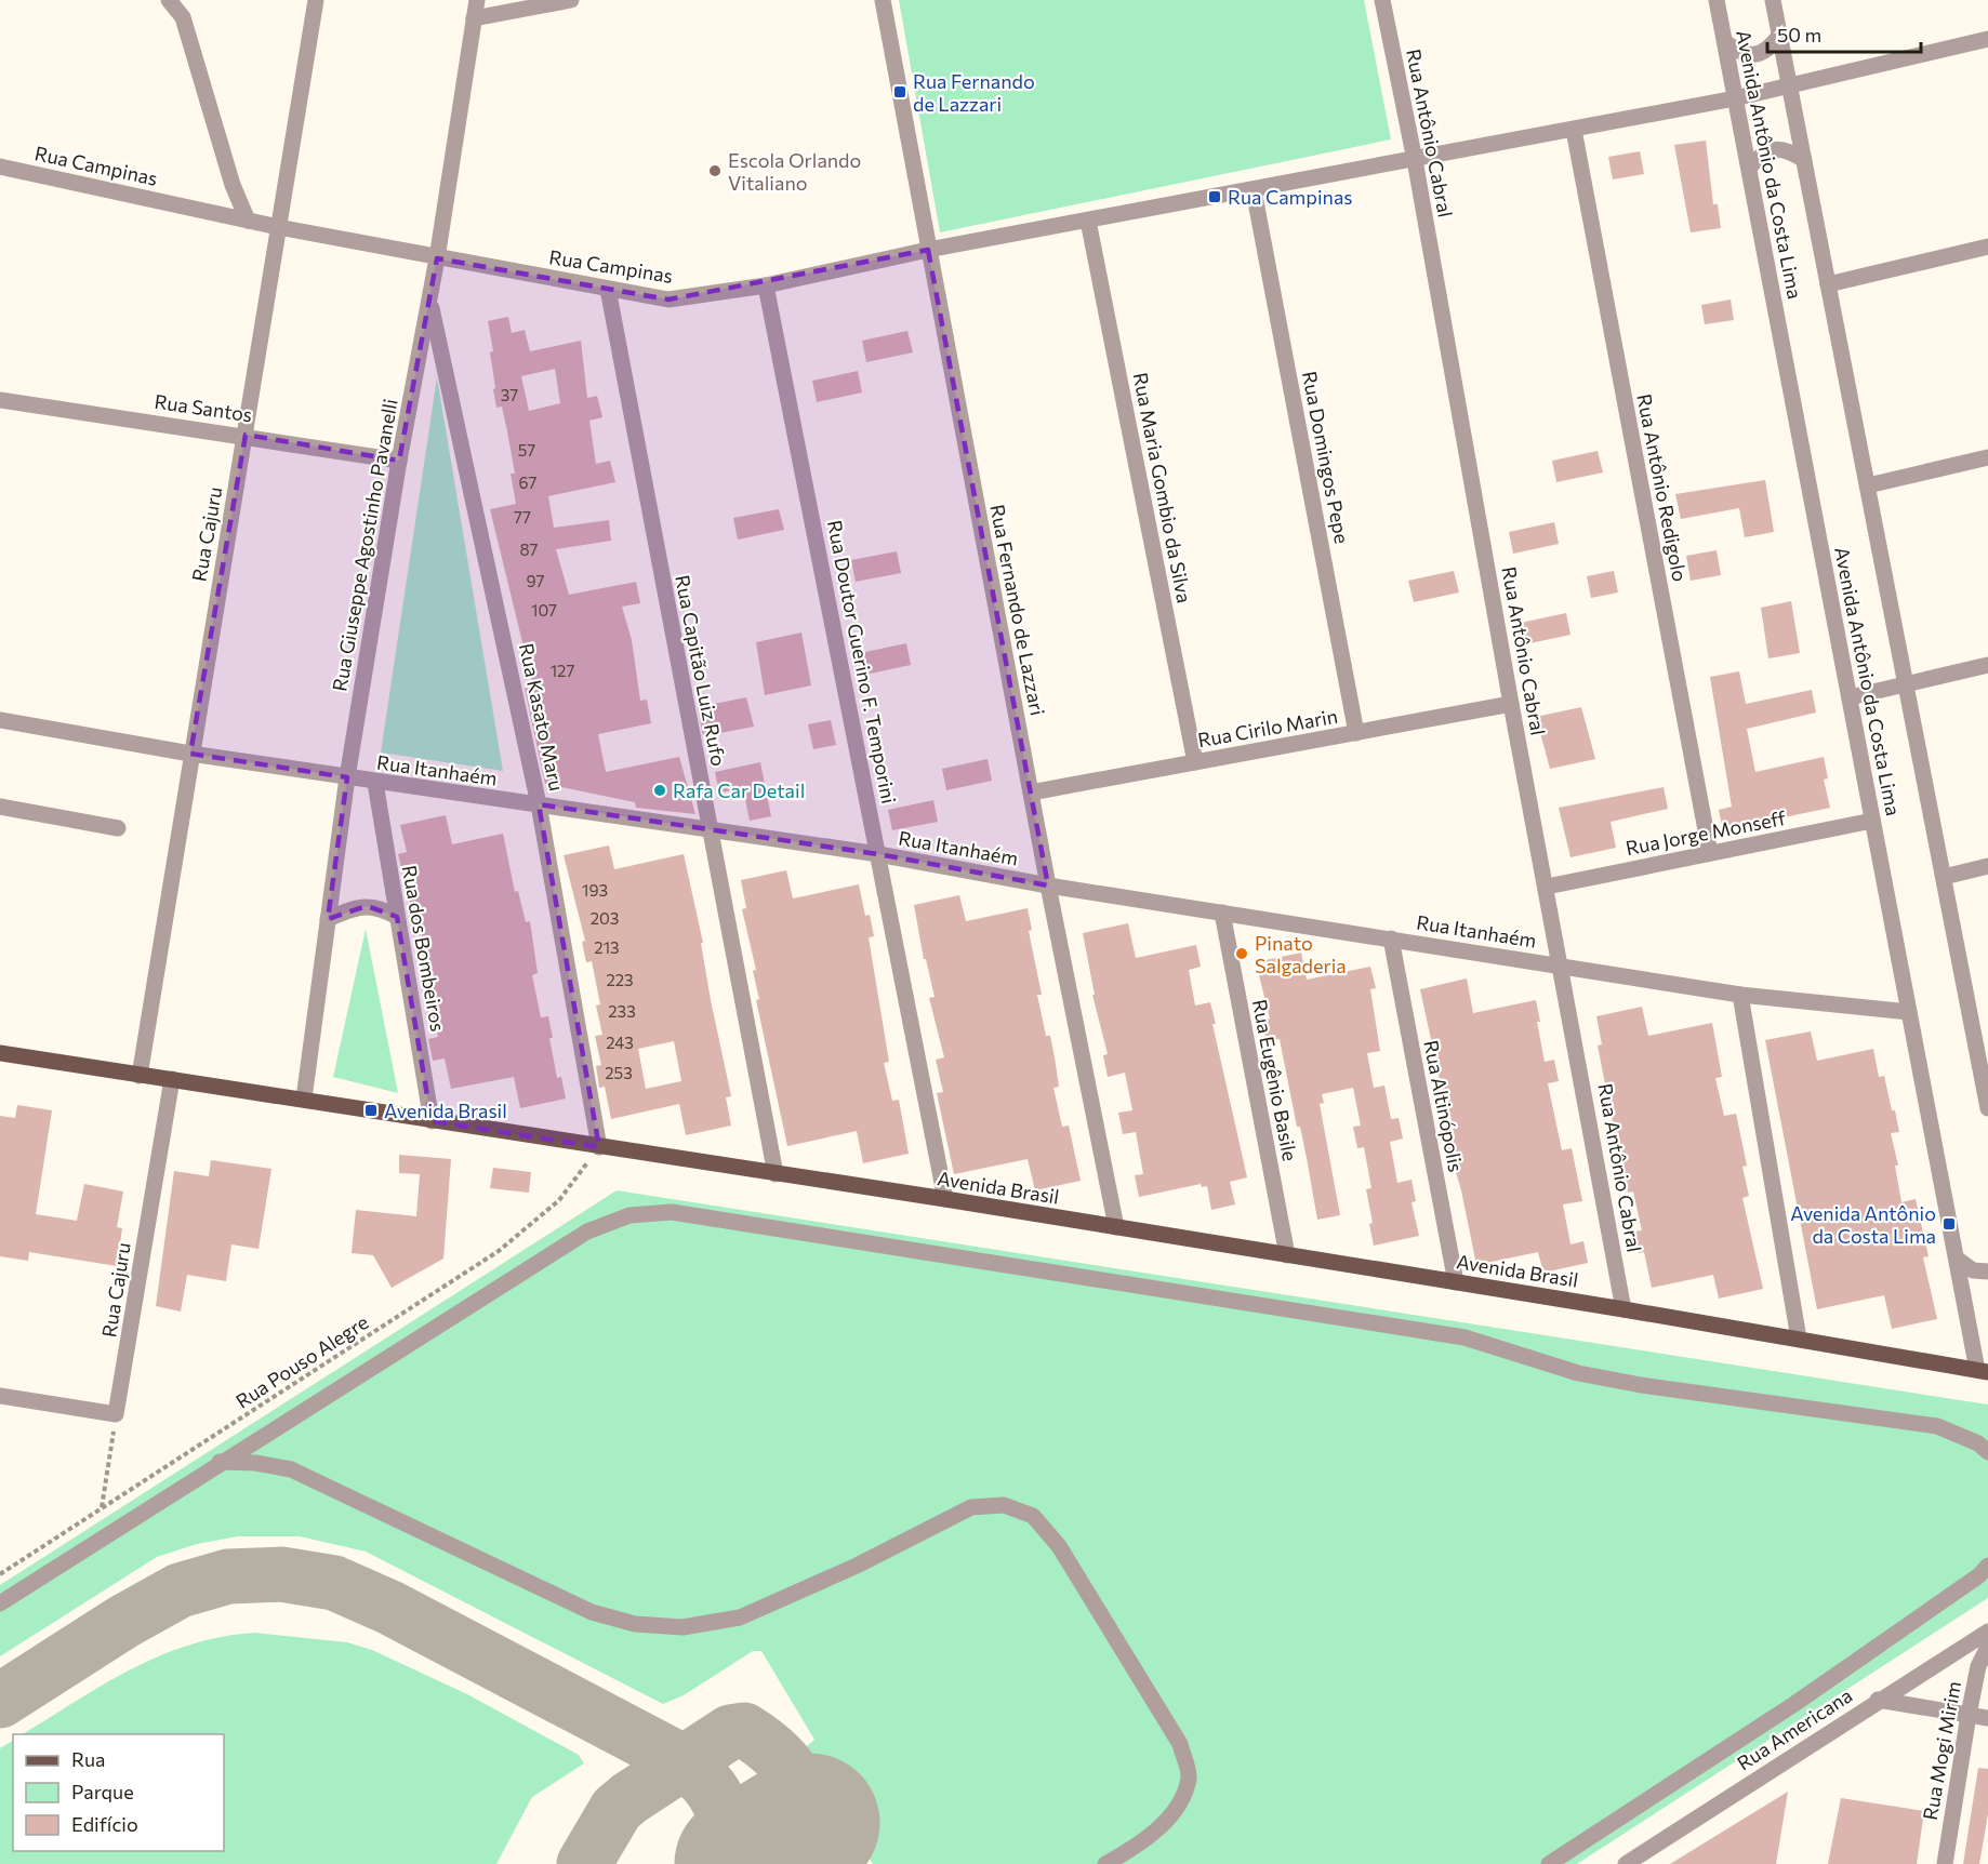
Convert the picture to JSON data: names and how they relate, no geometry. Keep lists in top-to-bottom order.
{
  "streets": {
    "main road": ["Avenida Brasil"],
    "street": [
      "Rua Antônio Cabral",
      "Avenida Antônio da Costa Lima",
      "Rua Campinas",
      "Rua Santos",
      "Rua Domingos Pepe",
      "Rua Maria Gombio da Silva",
      "Rua Antônio Redigolo",
      "Rua Cajuru",
      "Rua Giuseppe Agostinho Pavanelli",
      "Rua Fernando de Lazzari",
      "Rua Doutor Guerino F. Temporini",
      "Rua Capitão Luiz Rufo",
      "Rua Kasato Maru",
      "Rua Cirilo Marin",
      "Rua Itanhaém",
      "Rua Jorge Monseff",
      "Rua dos Bombeiros",
      "Rua Eugênio Basile",
      "Rua Altinópolis",
      "Rua Americana",
      "Rua Mogi Mirim"
    ],
    "path": ["Rua Pouso Alegre"]
  },
  "crossings": [
    ["Rua Antônio Cabral", "Rua Campinas"],
    ["Rua Antônio Cabral", "Rua Cirilo Marin"],
    ["Rua Antônio Cabral", "Rua Itanhaém"],
    ["Rua Antônio Cabral", "Rua Jorge Monseff"],
    ["Rua Antônio Cabral", "Avenida Brasil"],
    ["Avenida Antônio da Costa Lima", "Rua Campinas"],
    ["Avenida Antônio da Costa Lima", "Rua Itanhaém"],
    ["Avenida Antônio da Costa Lima", "Rua Jorge Monseff"],
    ["Avenida Antônio da Costa Lima", "Avenida Brasil"],
    ["Rua Campinas", "Rua Domingos Pepe"],
    ["Rua Campinas", "Rua Maria Gombio da Silva"],
    ["Rua Campinas", "Rua Antônio Redigolo"],
    ["Rua Campinas", "Rua Cajuru"],
    ["Rua Campinas", "Rua Giuseppe Agostinho Pavanelli"],
    ["Rua Campinas", "Rua Fernando de Lazzari"],
    ["Rua Campinas", "Rua Doutor Guerino F. Temporini"],
    ["Rua Campinas", "Rua Capitão Luiz Rufo"],
    ["Rua Santos", "Rua Cajuru"],
    ["Rua Santos", "Rua Giuseppe Agostinho Pavanelli"],
    ["Rua Domingos Pepe", "Rua Cirilo Marin"],
    ["Rua Maria Gombio da Silva", "Rua Cirilo Marin"],
    ["Rua Antônio Redigolo", "Rua Jorge Monseff"],
    ["Rua Cajuru", "Rua Itanhaém"],
    ["Rua Cajuru", "Avenida Brasil"],
    ["Rua Giuseppe Agostinho Pavanelli", "Rua Kasato Maru"],
    ["Rua Giuseppe Agostinho Pavanelli", "Rua Itanhaém"],
    ["Rua Giuseppe Agostinho Pavanelli", "Avenida Brasil"],
    ["Rua Fernando de Lazzari", "Rua Cirilo Marin"],
    ["Rua Fernando de Lazzari", "Rua Itanhaém"],
    ["Rua Fernando de Lazzari", "Avenida Brasil"],
    ["Rua Doutor Guerino F. Temporini", "Rua Itanhaém"],
    ["Rua Doutor Guerino F. Temporini", "Avenida Brasil"],
    ["Rua Capitão Luiz Rufo", "Rua Itanhaém"],
    ["Rua Capitão Luiz Rufo", "Avenida Brasil"],
    ["Rua Kasato Maru", "Rua Itanhaém"],
    ["Rua Kasato Maru", "Avenida Brasil"],
    ["Rua Kasato Maru", "Rua Pouso Alegre"],
    ["Rua Itanhaém", "Rua dos Bombeiros"],
    ["Rua Itanhaém", "Rua Eugênio Basile"],
    ["Rua Itanhaém", "Rua Altinópolis"],
    ["Rua dos Bombeiros", "Avenida Brasil"],
    ["Rua Eugênio Basile", "Avenida Brasil"],
    ["Rua Altinópolis", "Avenida Brasil"],
    ["Avenida Brasil", "Rua Pouso Alegre"]
  ],
  "places": {
    "transit": [
      "Rua Fernando de Lazzari",
      "Rua Campinas",
      "Avenida Brasil",
      "Avenida Antônio da Costa Lima"
    ],
    "other": ["Escola Orlando Vitaliano", "Rafa Car Detail", "Pinato Salgaderia"]
  },
  "house_numbers": [
    "37",
    "57",
    "67",
    "77",
    "87",
    "97",
    "107",
    "127",
    "193",
    "203",
    "213",
    "223",
    "233",
    "243",
    "253"
  ],
  "legend": ["Rua", "Parque", "Edifício"],
  "scale_bar": "50 m"
}
